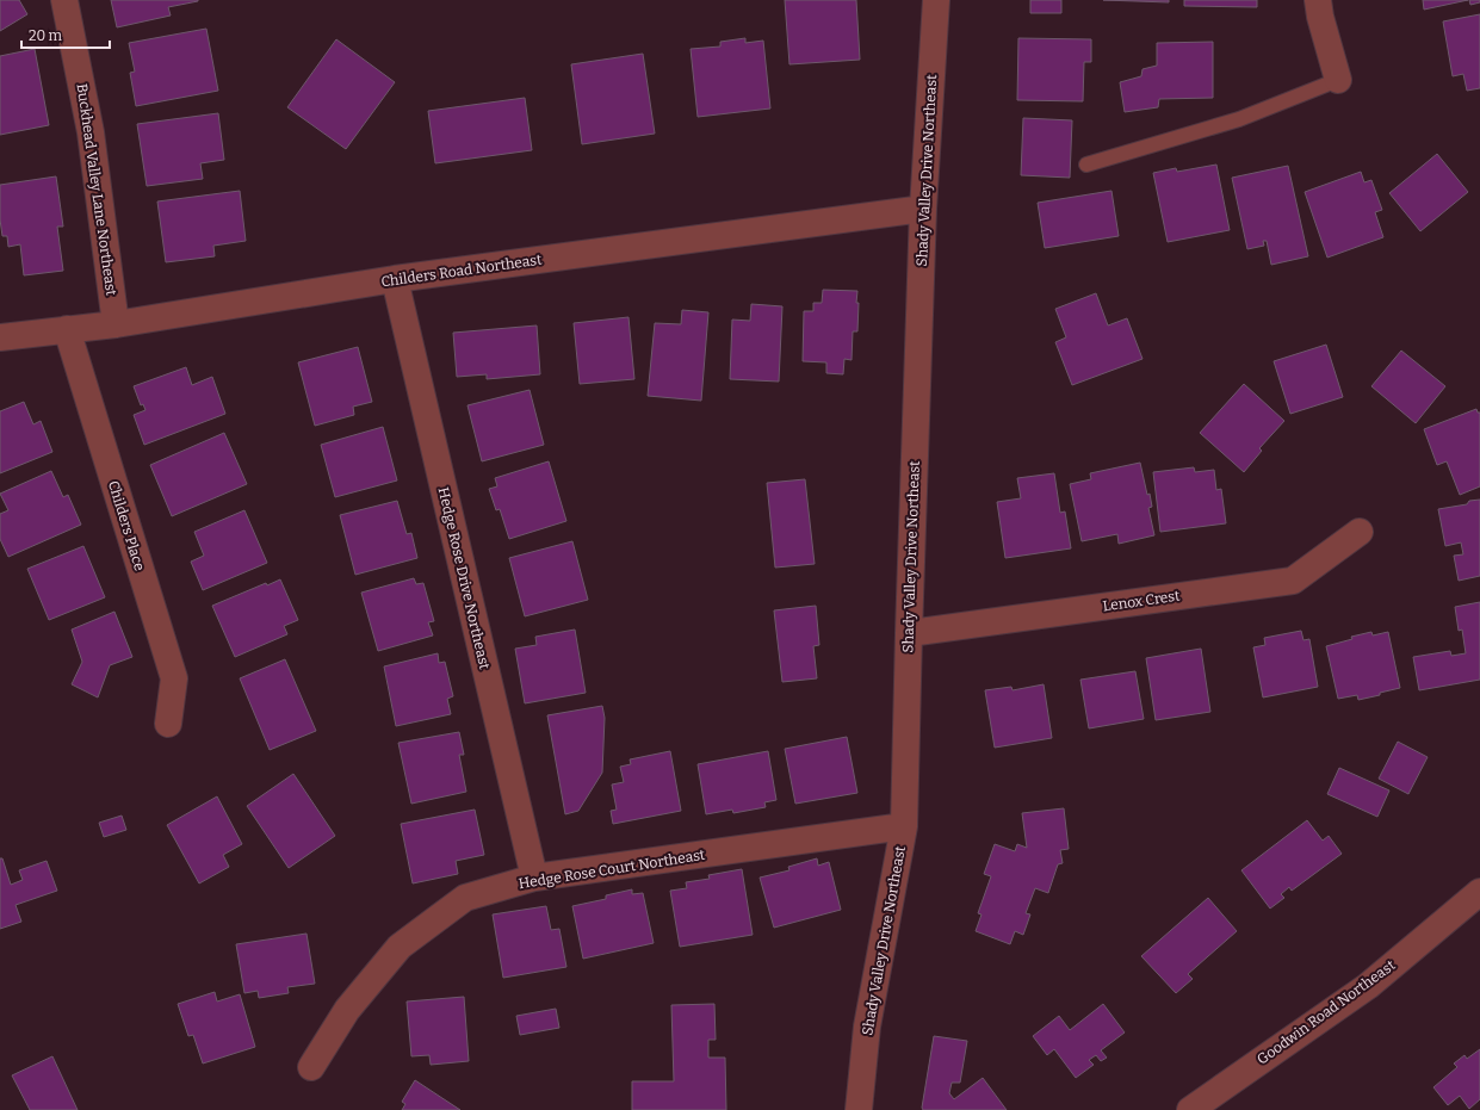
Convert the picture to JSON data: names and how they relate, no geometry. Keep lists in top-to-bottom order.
{
  "streets": {
    "street": [
      "Shady Valley Drive Northeast",
      "Buckhead Valley Lane Northeast",
      "Childers Road Northeast",
      "Childers Place",
      "Hedge Rose Drive Northeast",
      "Lenox Crest",
      "Hedge Rose Court Northeast",
      "Goodwin Road Northeast"
    ]
  },
  "crossings": [
    ["Shady Valley Drive Northeast", "Childers Road Northeast"],
    ["Shady Valley Drive Northeast", "Lenox Crest"],
    ["Shady Valley Drive Northeast", "Hedge Rose Court Northeast"],
    ["Buckhead Valley Lane Northeast", "Childers Road Northeast"],
    ["Childers Road Northeast", "Childers Place"],
    ["Childers Road Northeast", "Hedge Rose Drive Northeast"],
    ["Hedge Rose Drive Northeast", "Hedge Rose Court Northeast"]
  ],
  "scale_bar": "20 m"
}
